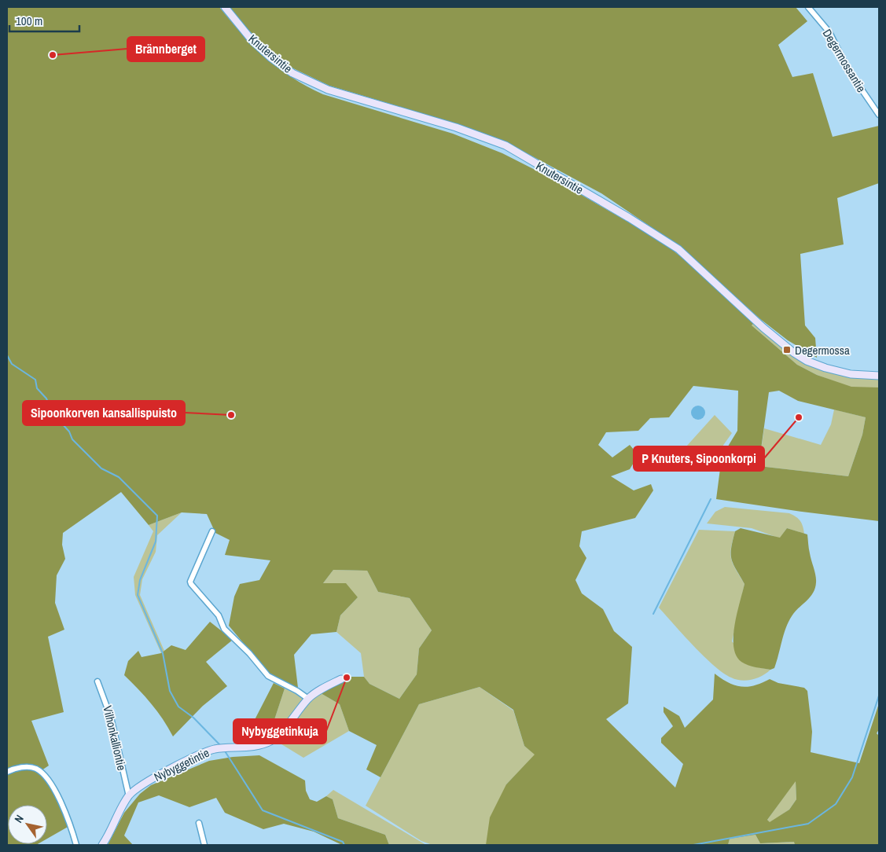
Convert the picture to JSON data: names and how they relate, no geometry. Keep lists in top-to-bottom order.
{
  "streets": {
    "street": [
      "Knutersintie",
      "Degermossantie",
      "Vilhonkalliontie",
      "Nybyggetintie"
    ]
  },
  "crossings": [
    ["Vilhonkalliontie", "Nybyggetintie"]
  ],
  "places": {
    "other": [
      "Brännberget",
      "Sipoonkorven kansallispuisto",
      "P Knuters, Sipoonkorpi",
      "Nybyggetinkuja"
    ],
    "transit": ["Degermossa"]
  },
  "scale_bar": "100 m",
  "north": "top left"
}
